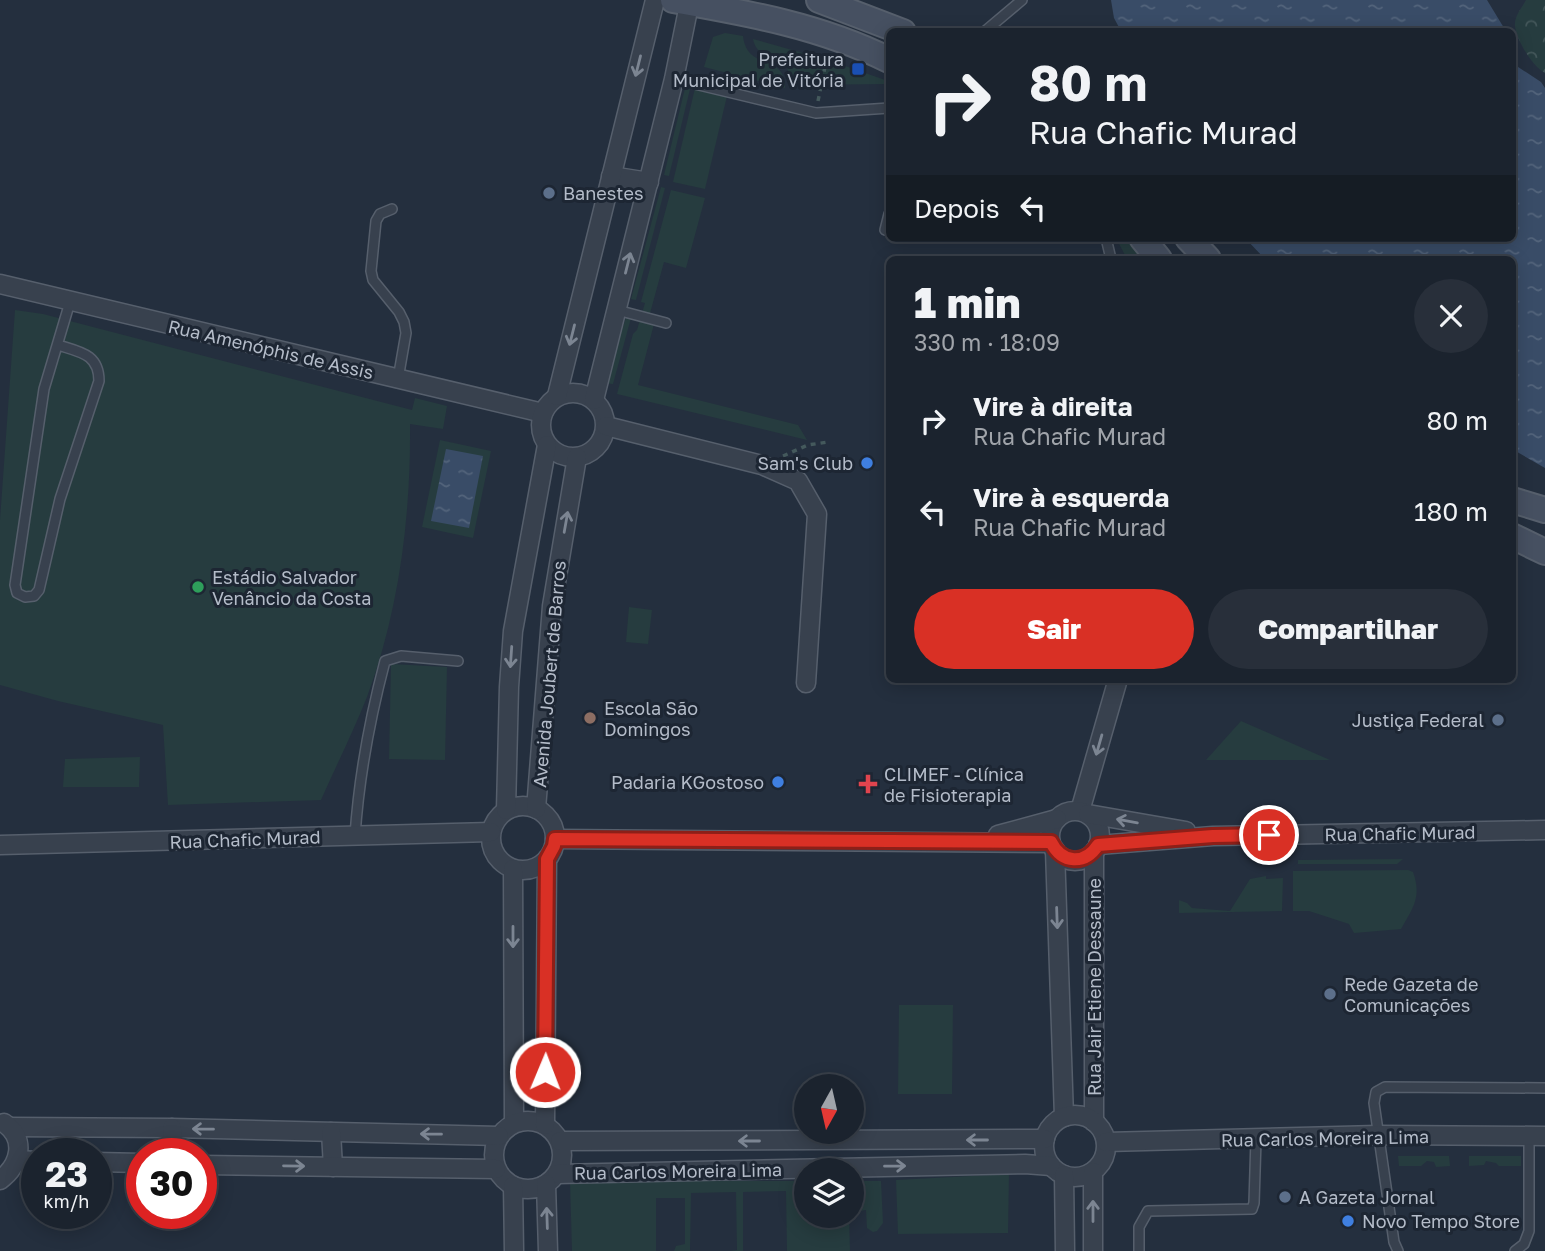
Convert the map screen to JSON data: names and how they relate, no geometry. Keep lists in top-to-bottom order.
{
  "streets": {
    "street": [
      "Rua Amenóphis de Assis",
      "Avenida Joubert de Barros",
      "Rua Chafic Murad",
      "Rua Jair Etiene Dessaune",
      "Rua Carlos Moreira Lima"
    ]
  },
  "crossings": [
    ["Rua Amenóphis de Assis", "Avenida Joubert de Barros"],
    ["Avenida Joubert de Barros", "Rua Chafic Murad"],
    ["Rua Chafic Murad", "Rua Jair Etiene Dessaune"],
    ["Rua Jair Etiene Dessaune", "Rua Carlos Moreira Lima"]
  ],
  "places": {
    "transit": ["Prefeitura Municipal de Vitória"],
    "other": [
      "Banestes",
      "Sam's Club",
      "Estádio Salvador Venâncio da Costa",
      "Escola São Domingos",
      "Justiça Federal",
      "Padaria KGostoso",
      "Rede Gazeta de Comunicações",
      "A Gazeta Jornal",
      "Novo Tempo Store"
    ],
    "health": ["CLIMEF - Clínica de Fisioterapia"]
  },
  "north": "bottom",
  "page": {
    "turn": ["80 m", "Rua Chafic Murad"],
    "then": "Depois",
    "heading": ["1 min", "330 m · 18:09"],
    "list": [
      {
        "name": "Vire à direita",
        "note": "Rua Chafic Murad",
        "value": "80 m"
      },
      {
        "name": "Vire à esquerda",
        "note": "Rua Chafic Murad",
        "value": "180 m"
      }
    ],
    "buttons": ["Sair", "Compartilhar"],
    "speed": "23 km/h",
    "limit": "30"
  }
}
